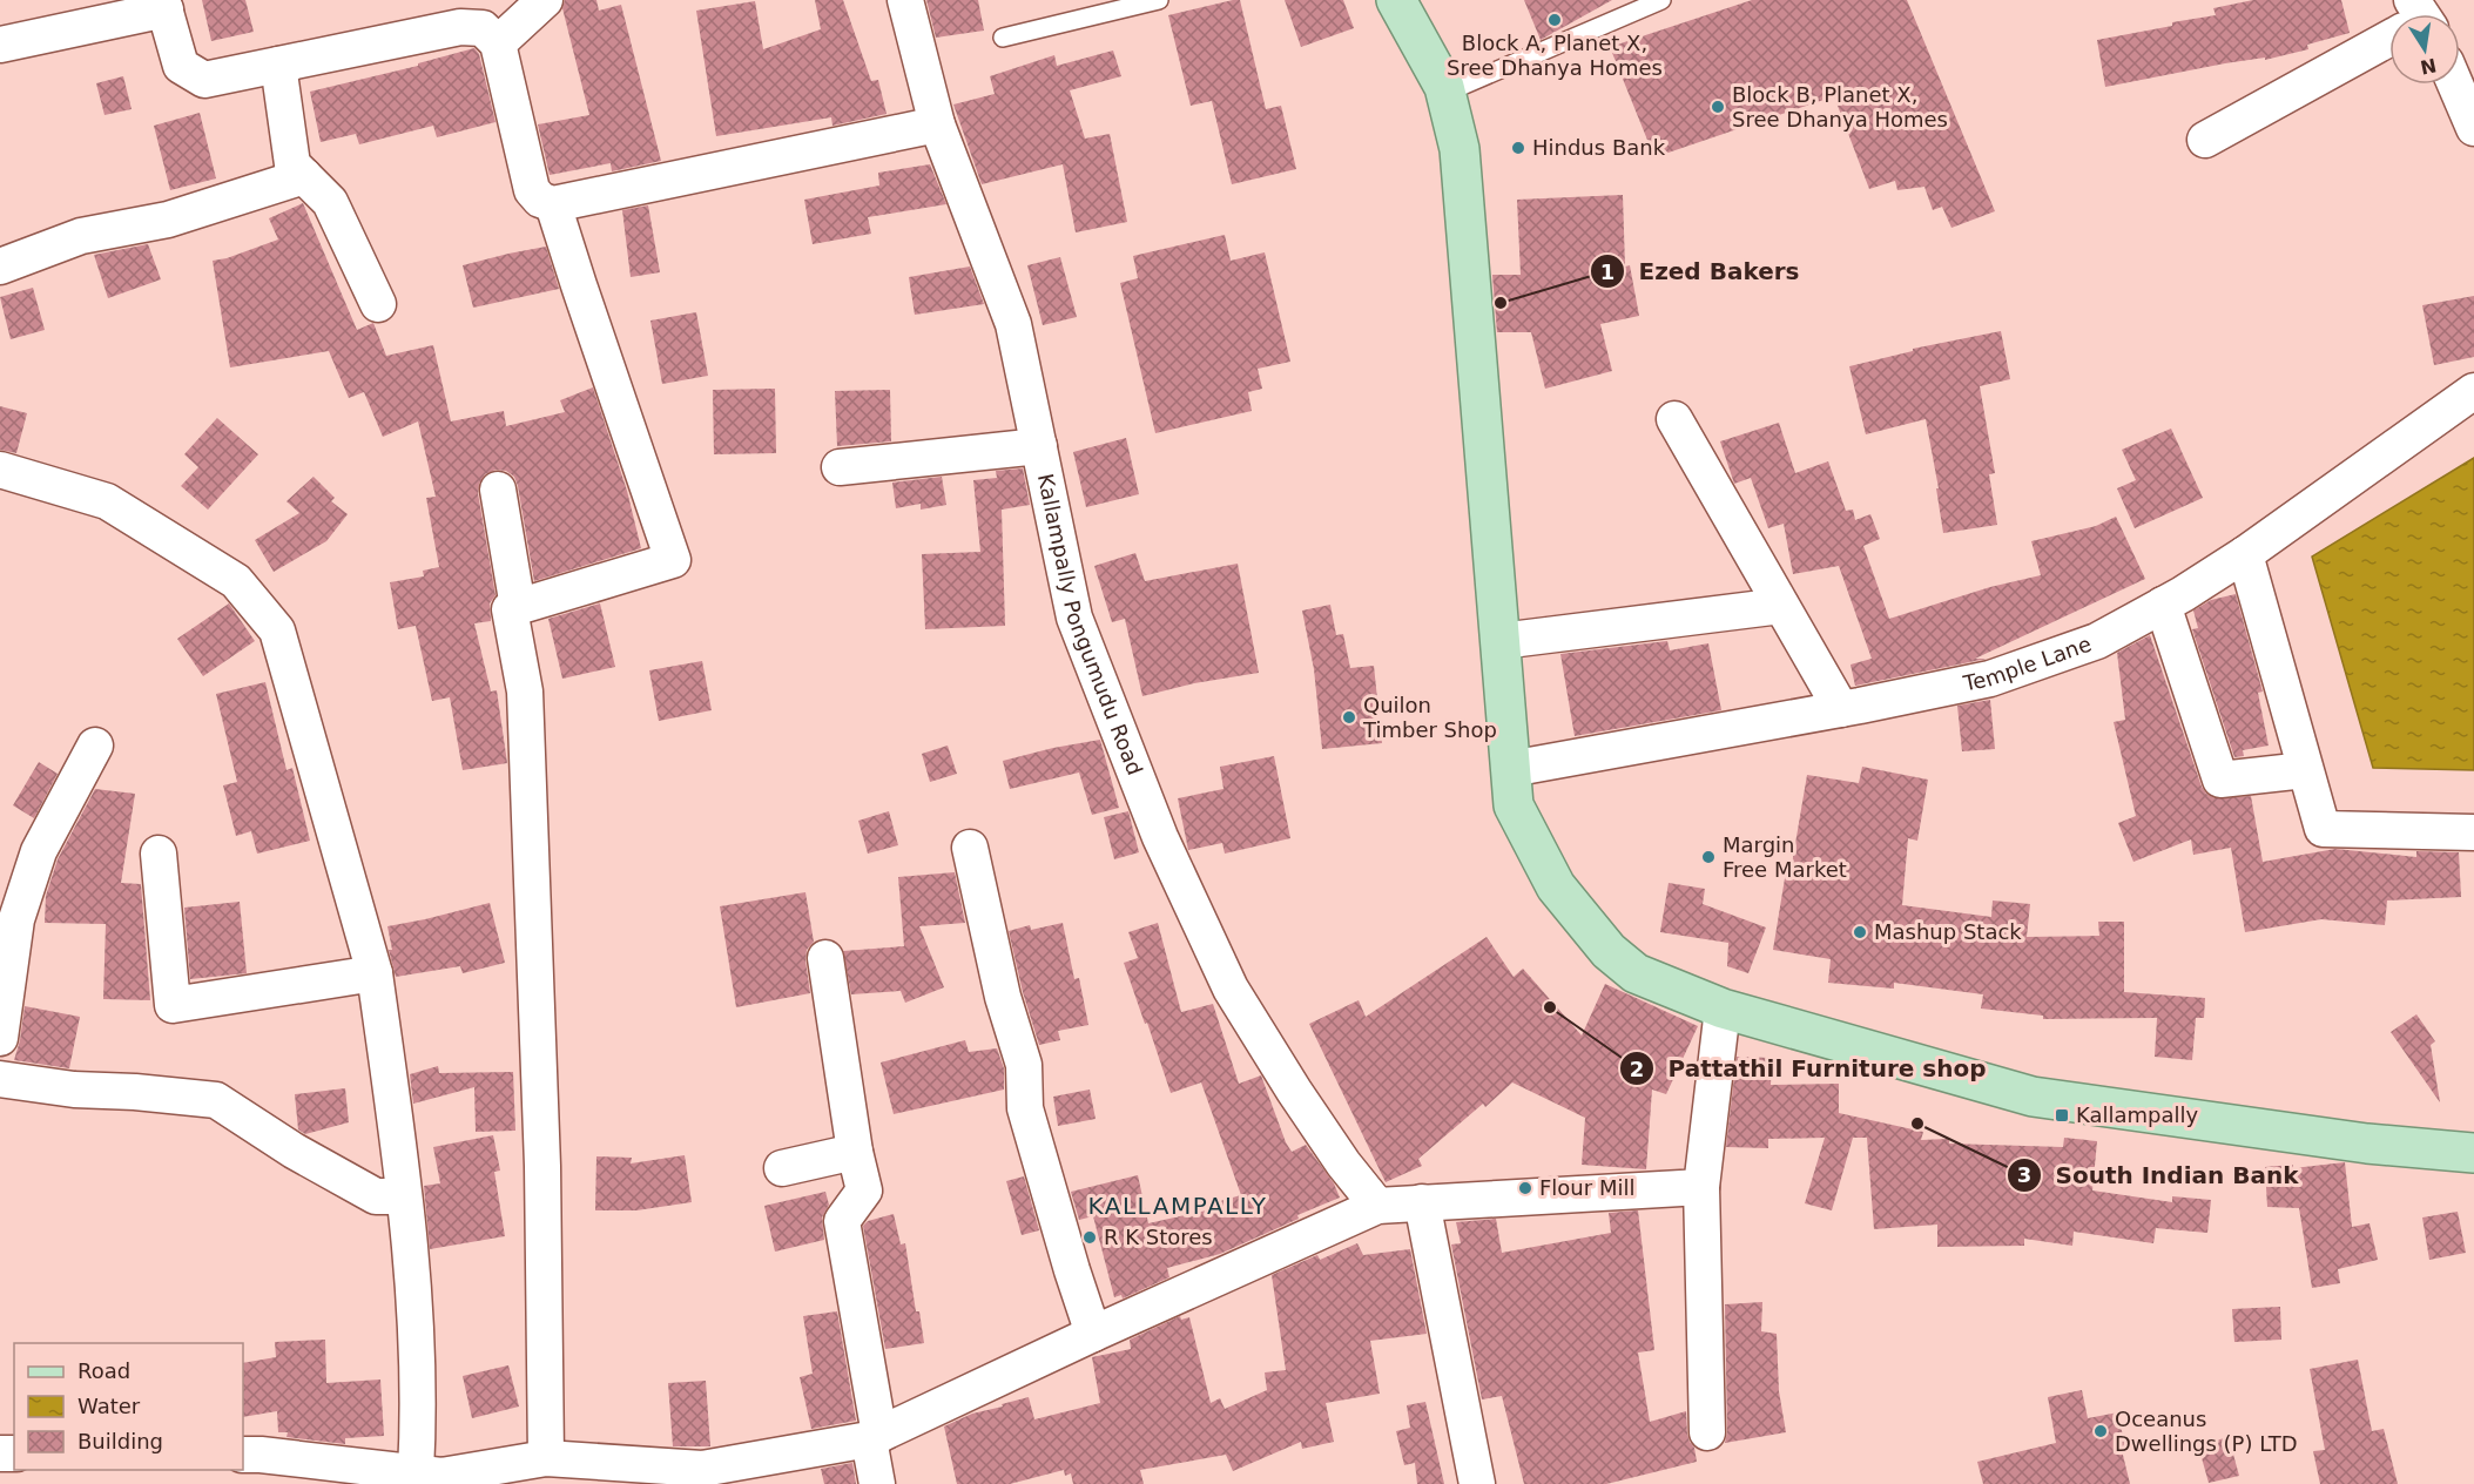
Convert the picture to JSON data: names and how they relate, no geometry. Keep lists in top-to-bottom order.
{
  "streets": {
    "street": ["Kallampally Pongumudu Road", "Temple Lane"]
  },
  "districts": ["KALLAMPALLY"],
  "places": {
    "other": [
      "Block A, Planet X, Sree Dhanya Homes",
      "Block B, Planet X, Sree Dhanya Homes",
      "Hindus Bank",
      "Ezed Bakers",
      "Quilon Timber Shop",
      "Margin Free Market",
      "Mashup Stack",
      "Pattathil Furniture shop",
      "South Indian Bank",
      "Flour Mill",
      "R K Stores",
      "Oceanus Dwellings (P) LTD"
    ],
    "transit": ["Kallampally"]
  },
  "legend": ["Road", "Water", "Building"],
  "north": "bottom"
}
